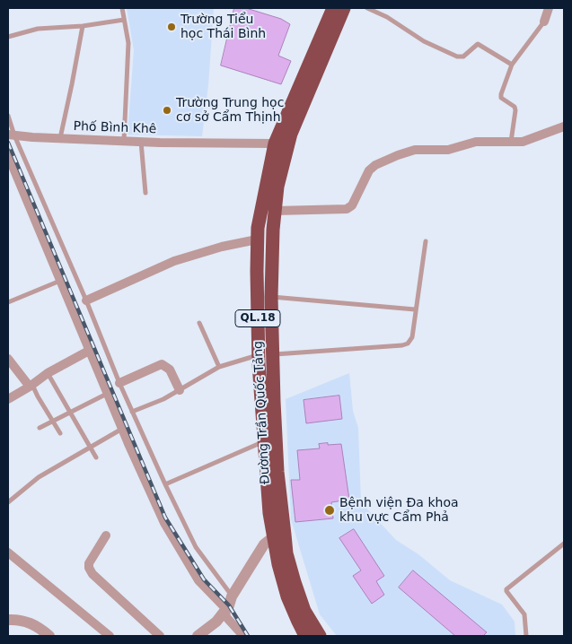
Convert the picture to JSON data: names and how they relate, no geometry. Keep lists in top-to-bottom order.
{
  "streets": {
    "highway": ["QL.18", "Đường Trần Quốc Tảng"],
    "street": ["Phố Bình Khê"]
  },
  "crossings": [
    ["Phố Bình Khê", "Đường Trần Quốc Tảng"]
  ],
  "places": ["Trường Tiểu học Thái Bình", "Trường Trung học cơ sở Cẩm Thịnh", "Bệnh viện Đa khoa khu vực Cẩm Phả"]
}
